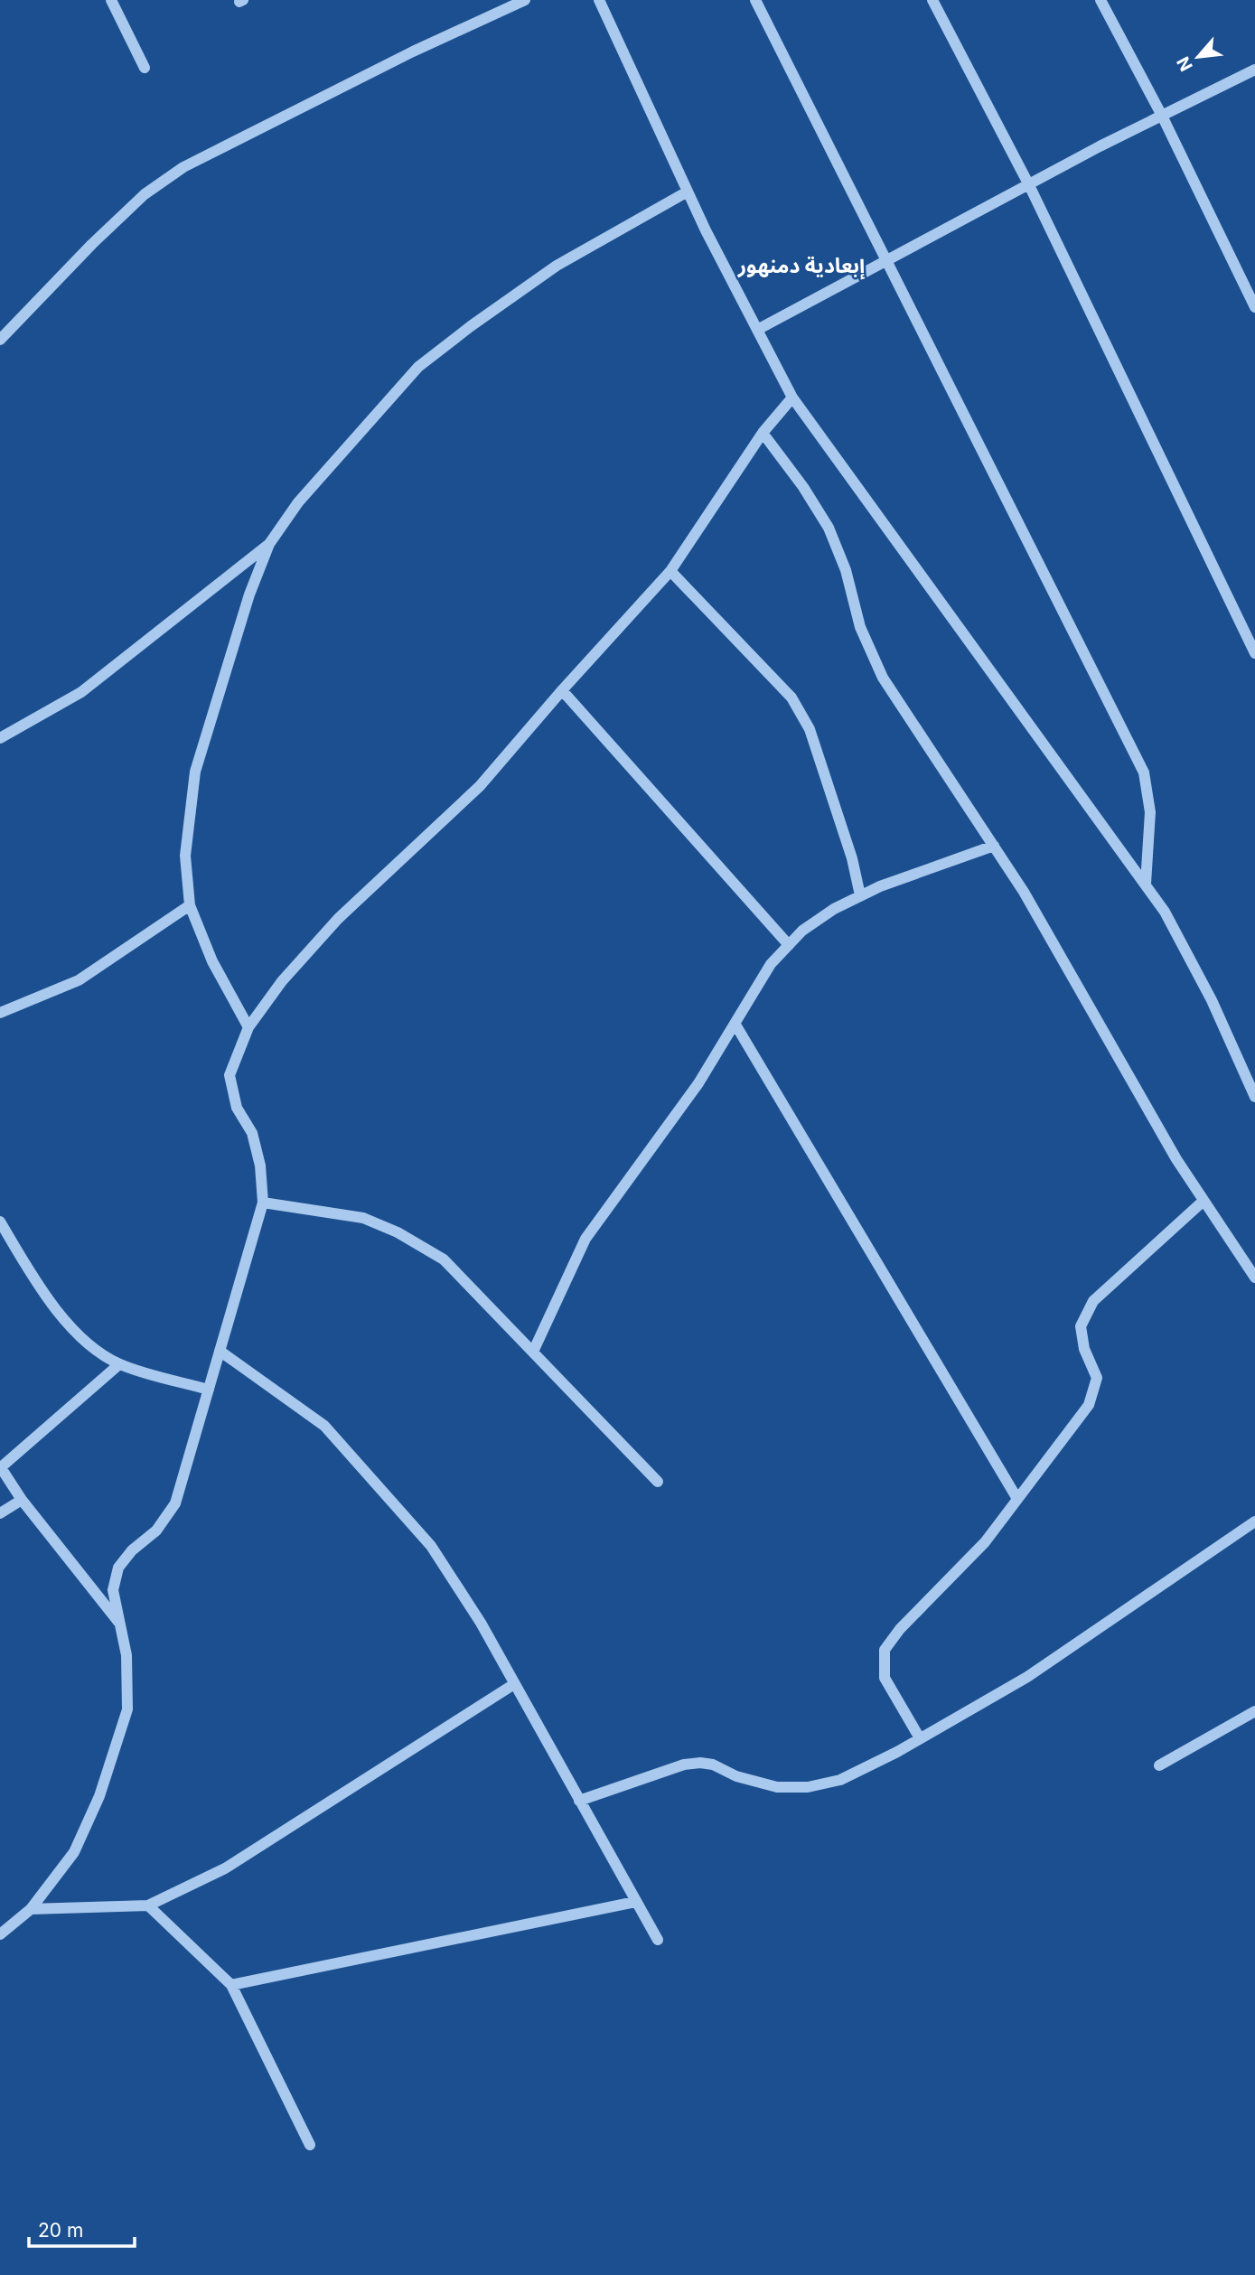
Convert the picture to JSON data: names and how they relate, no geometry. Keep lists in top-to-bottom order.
{
  "districts": ["إبعادية دمنهور"],
  "scale_bar": "20 m",
  "north": "bottom left"
}
